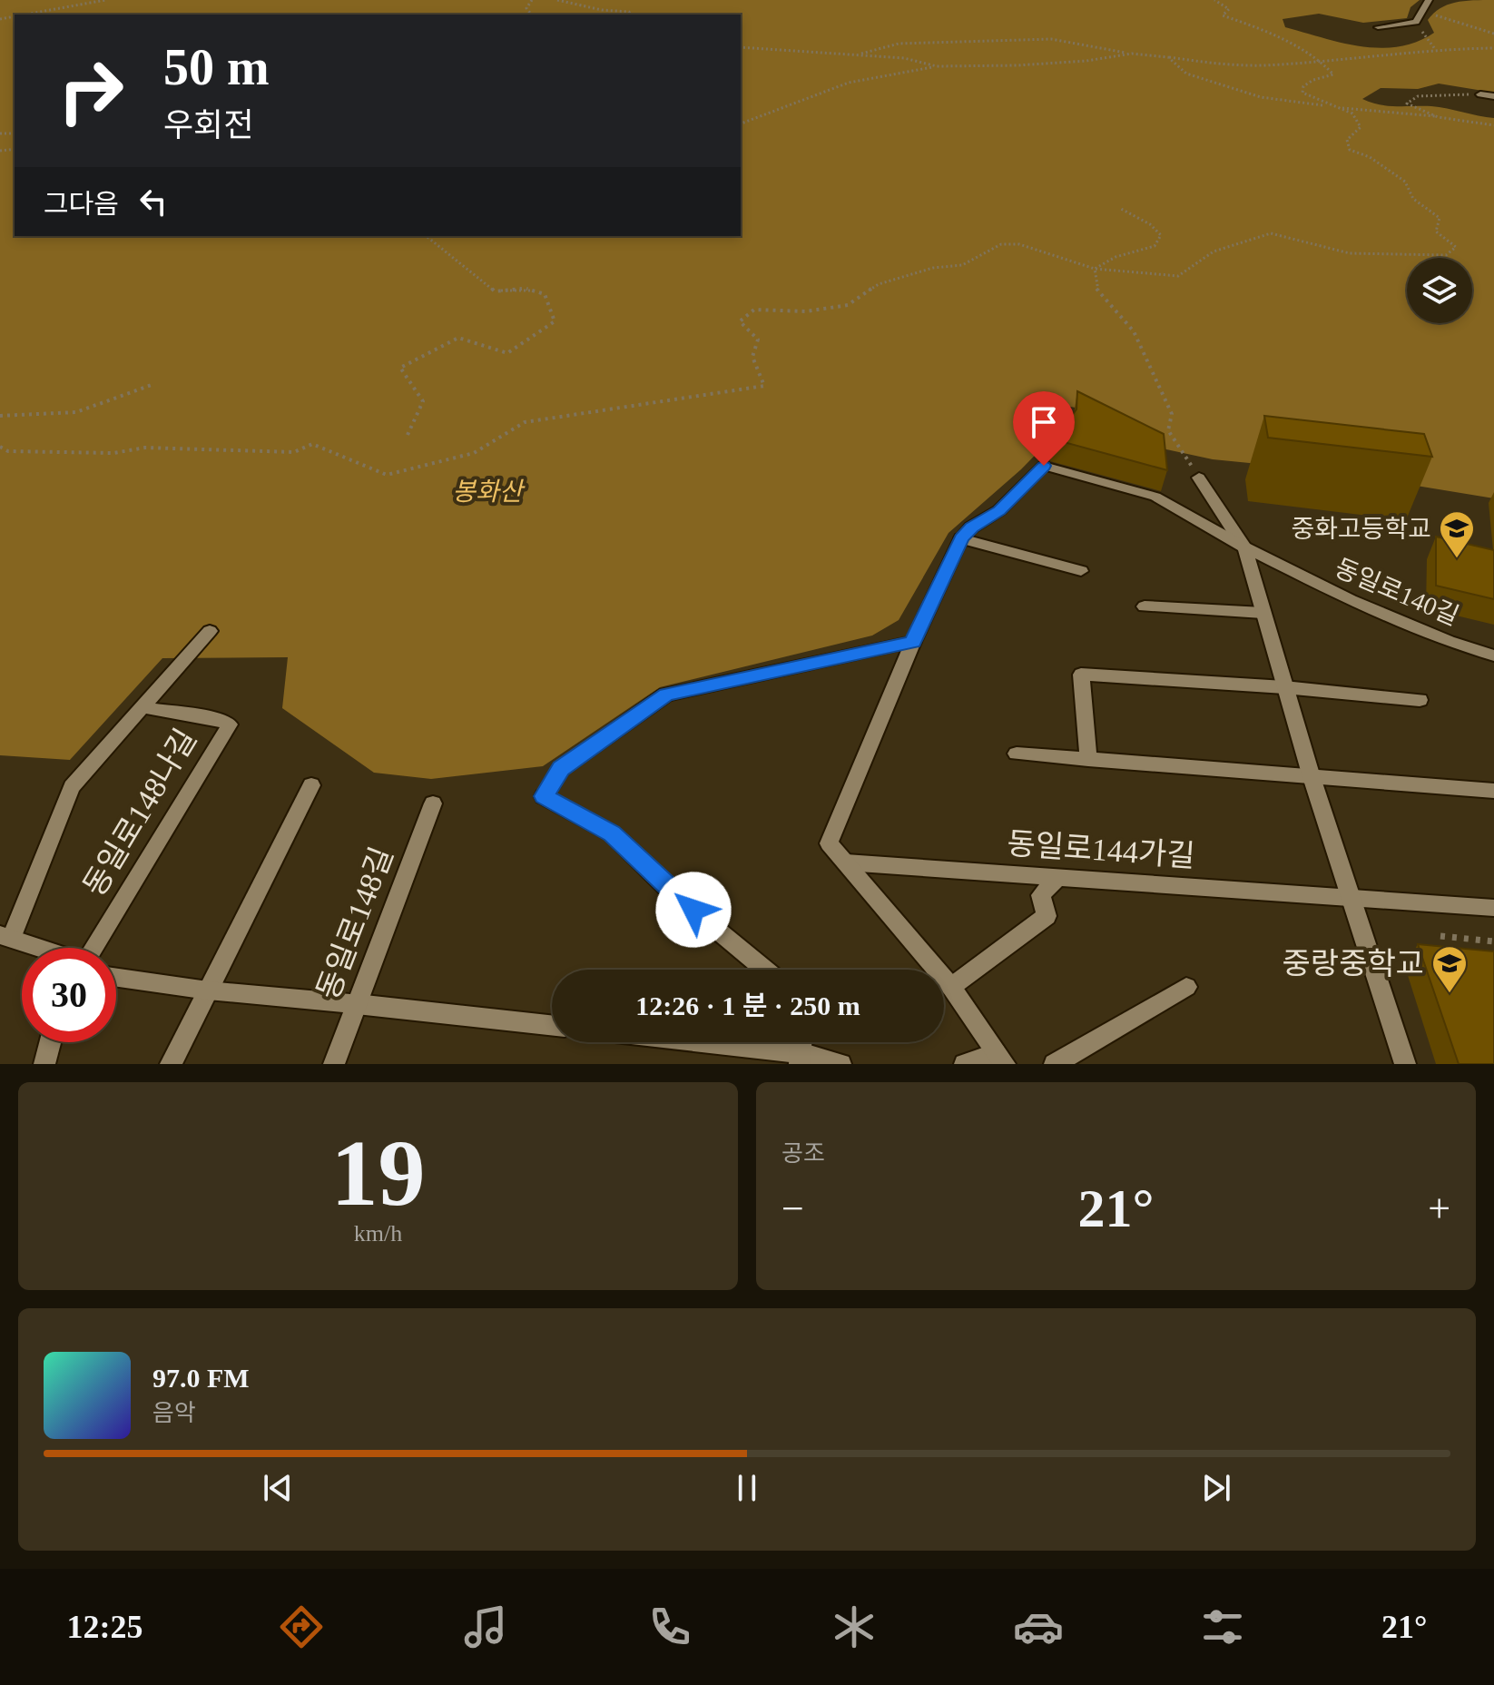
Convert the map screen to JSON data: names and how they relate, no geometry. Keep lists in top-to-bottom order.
{
  "streets": {
    "street": [
      "동일로140길",
      "동일로148나길",
      "동일로144가길",
      "동일로148길"
    ]
  },
  "parks": ["봉화산"],
  "places": {
    "school or university": ["중화고등학교", "중랑중학교"]
  },
  "page": {
    "turn": ["50 m", "우회전"],
    "then": "그다음",
    "limit": "30",
    "trip": "12:26 · 1 분 · 250 m",
    "tile": [
      ["19", "km/h"],
      "공조"
    ],
    "heat": ["−", "21°", "+"],
    "song": ["97.0 FM", "음악"],
    "tabs": ["12:25", "21°"]
  }
}
